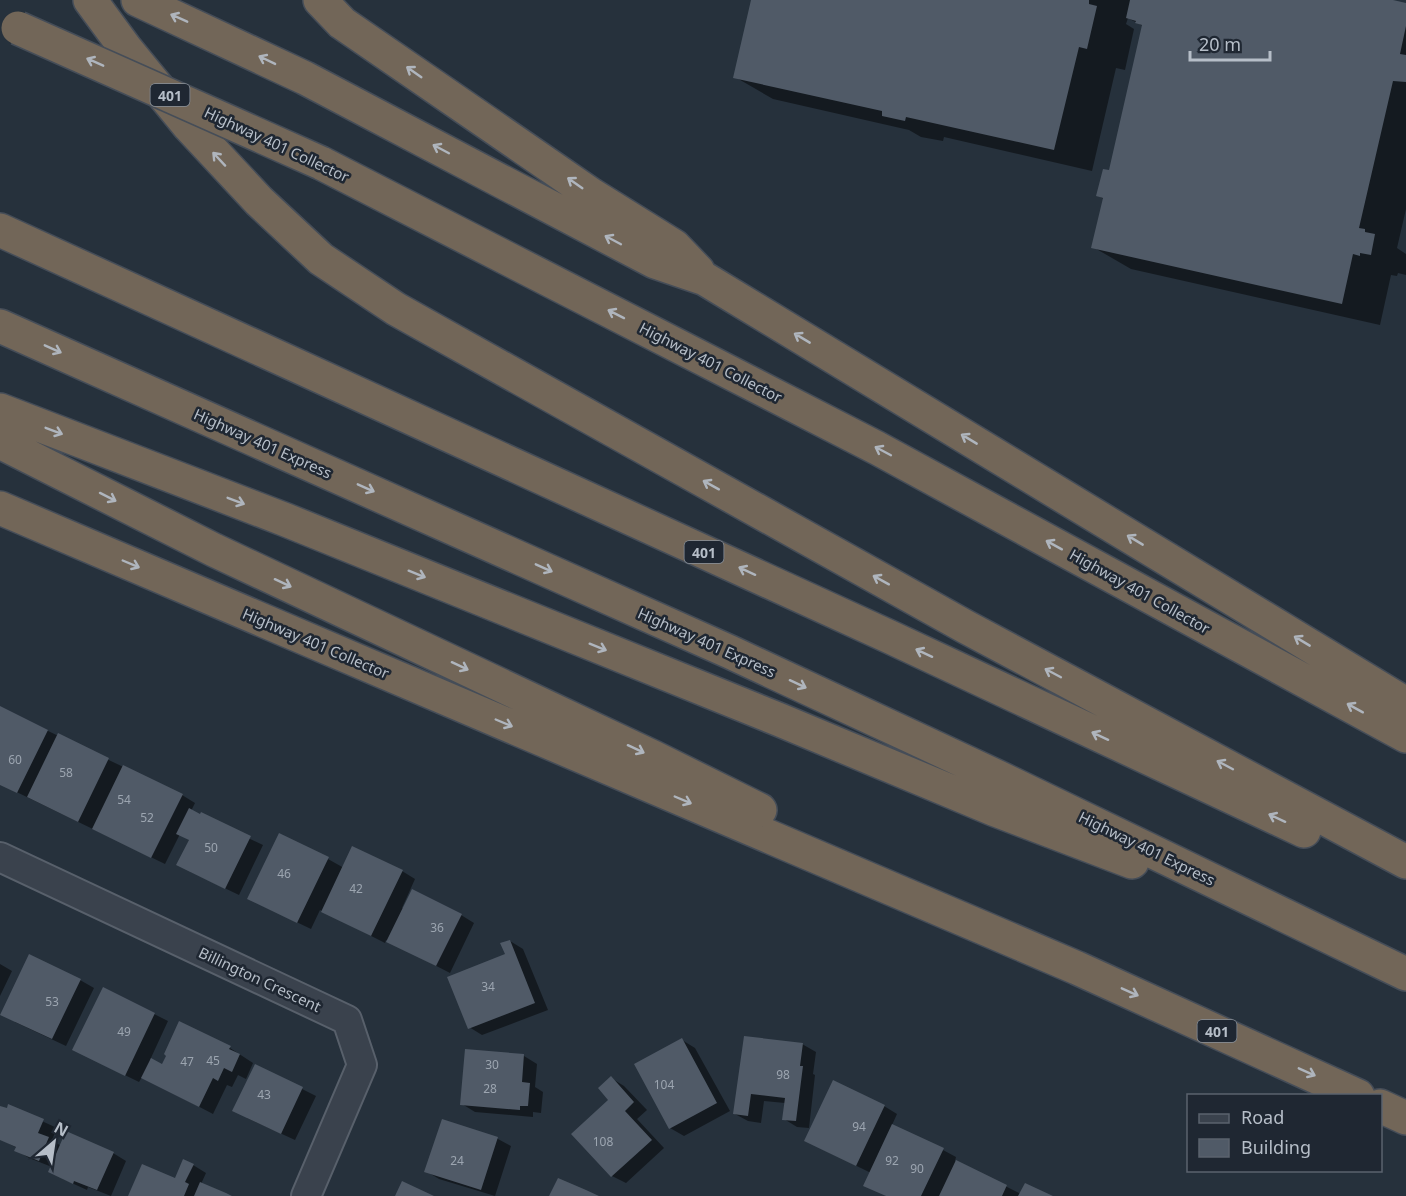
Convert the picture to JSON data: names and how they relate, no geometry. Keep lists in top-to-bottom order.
{
  "streets": {
    "highway": ["401", "Highway 401 Collector", "Highway 401 Express"],
    "street": ["Billington Crescent"]
  },
  "house_numbers": [
    "60",
    "58",
    "54",
    "52",
    "50",
    "46",
    "42",
    "36",
    "34",
    "53",
    "49",
    "45",
    "47",
    "30",
    "98",
    "104",
    "28",
    "43",
    "94",
    "108",
    "24",
    "92",
    "90"
  ],
  "legend": ["Road", "Building"],
  "scale_bar": "20 m",
  "north": "top right"
}
